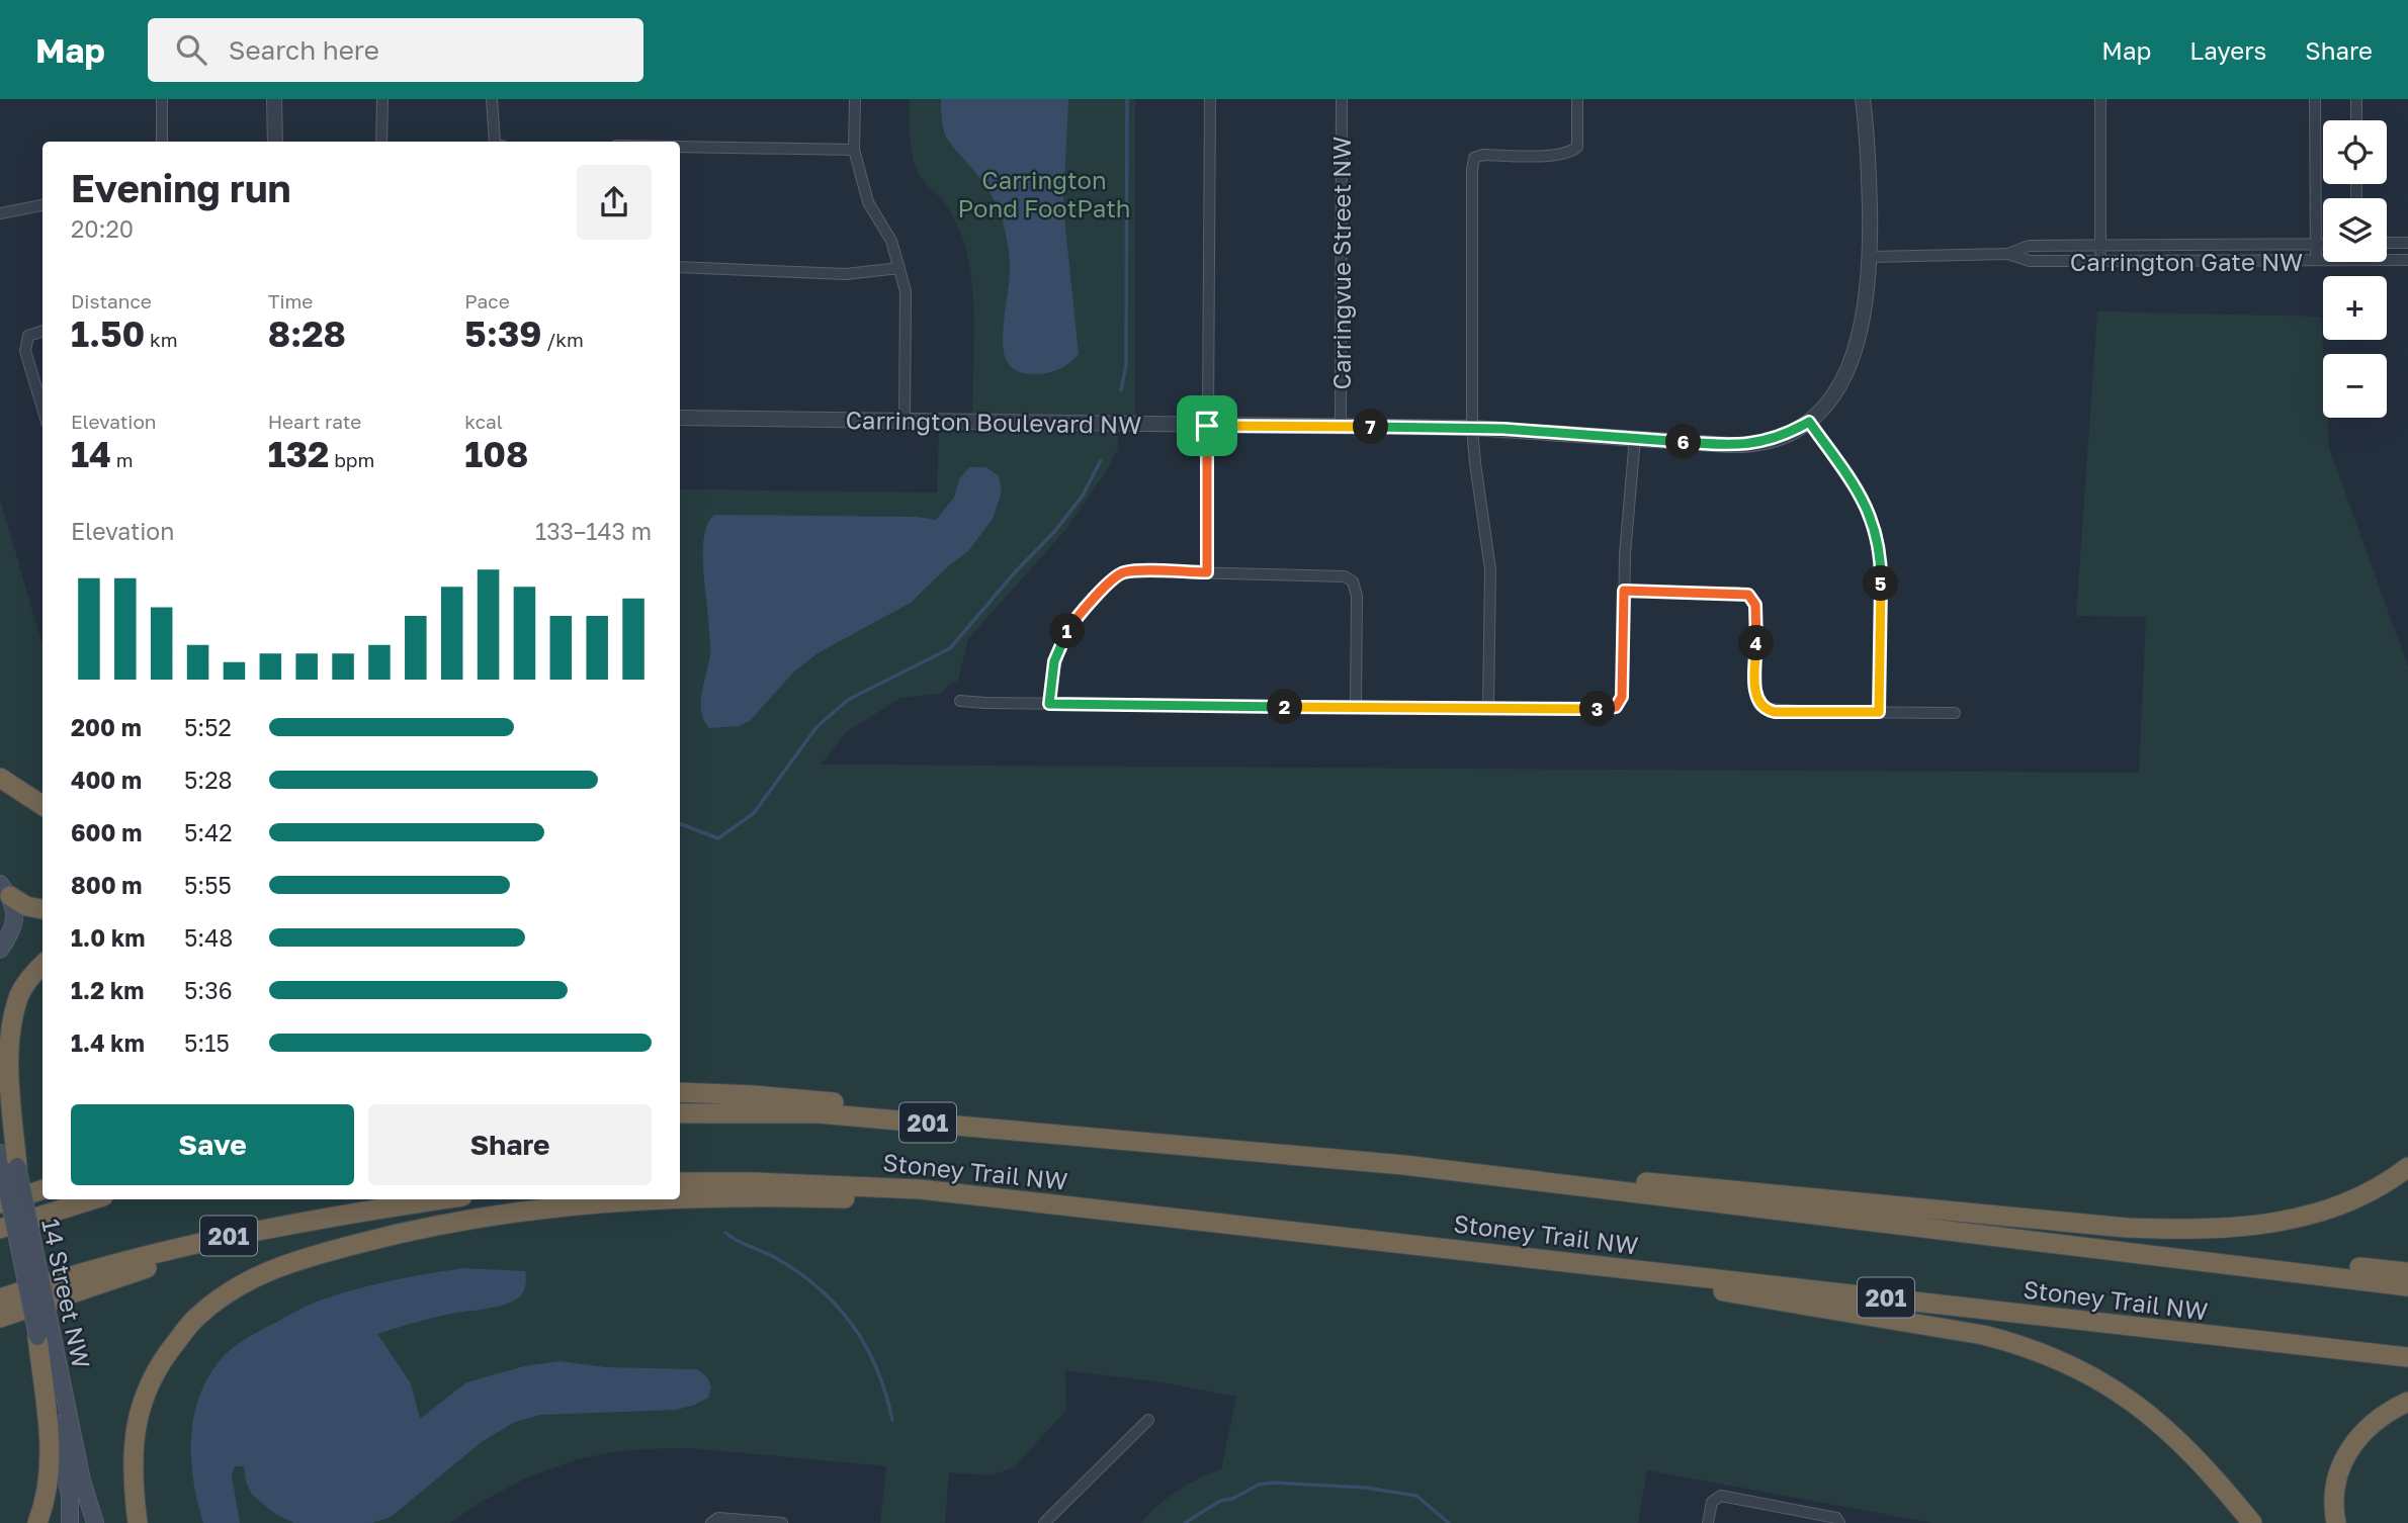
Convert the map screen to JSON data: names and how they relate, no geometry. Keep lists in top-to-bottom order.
{
  "streets": {
    "highway": ["201", "Stoney Trail NW"],
    "main road": ["14 Street NW"],
    "street": ["Carrington Gate NW", "Carringvue Street NW", "Carrington Boulevard NW"]
  },
  "crossings": [
    ["Carrington Gate NW", "Carrington Boulevard NW"],
    ["Carringvue Street NW", "Carrington Boulevard NW"]
  ],
  "parks": ["Carrington Pond FootPath"],
  "page": {
    "header": "Map",
    "search": "Search here",
    "nav": ["Map", "Layers", "Share"],
    "map_buttons": ["+", "−"],
    "heading": ["Evening run", "20:20"],
    "stats": [
      ["Distance", "1.50 km"],
      ["Time", "8:28"],
      ["Pace", "5:39 /km"],
      ["Elevation", "14 m"],
      ["Heart rate", "132 bpm"],
      ["kcal", "108"]
    ],
    "pins": [
      "7",
      "6",
      "5",
      "1",
      "4",
      "2",
      "3"
    ],
    "chart": ["Elevation", "133–143 m"],
    "list": [
      {
        "name": "200 m",
        "note": "5:52"
      },
      {
        "name": "400 m",
        "note": "5:28"
      },
      {
        "name": "600 m",
        "note": "5:42"
      },
      {
        "name": "800 m",
        "note": "5:55"
      },
      {
        "name": "1.0 km",
        "note": "5:48"
      },
      {
        "name": "1.2 km",
        "note": "5:36"
      },
      {
        "name": "1.4 km",
        "note": "5:15"
      }
    ],
    "buttons": ["Save", "Share"]
  }
}
